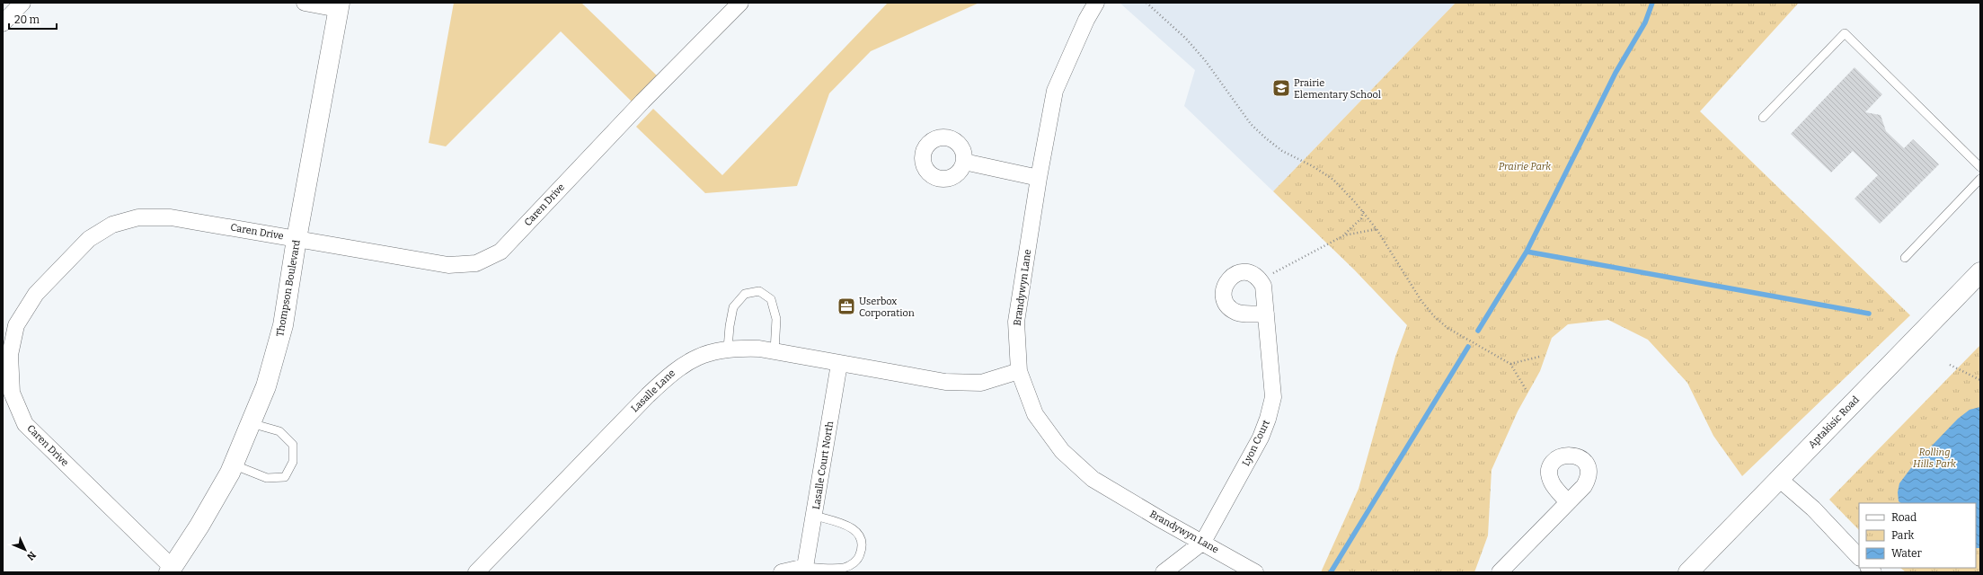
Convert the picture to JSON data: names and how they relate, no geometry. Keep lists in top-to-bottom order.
{
  "streets": {
    "street": [
      "Caren Drive",
      "Brandywyn Lane",
      "Thompson Boulevard",
      "Lasalle Lane",
      "Aptakisic Road",
      "Lyon Court",
      "Lasalle Court North"
    ]
  },
  "crossings": [
    ["Caren Drive", "Thompson Boulevard"],
    ["Brandywyn Lane", "Lasalle Lane"],
    ["Brandywyn Lane", "Lyon Court"],
    ["Lasalle Lane", "Lasalle Court North"]
  ],
  "parks": ["Prairie Park", "Rolling Hills Park"],
  "places": {
    "school or university": ["Prairie Elementary School"],
    "office": ["Userbox Corporation"]
  },
  "legend": ["Road", "Park", "Water"],
  "scale_bar": "20 m",
  "north": "bottom right"
}
